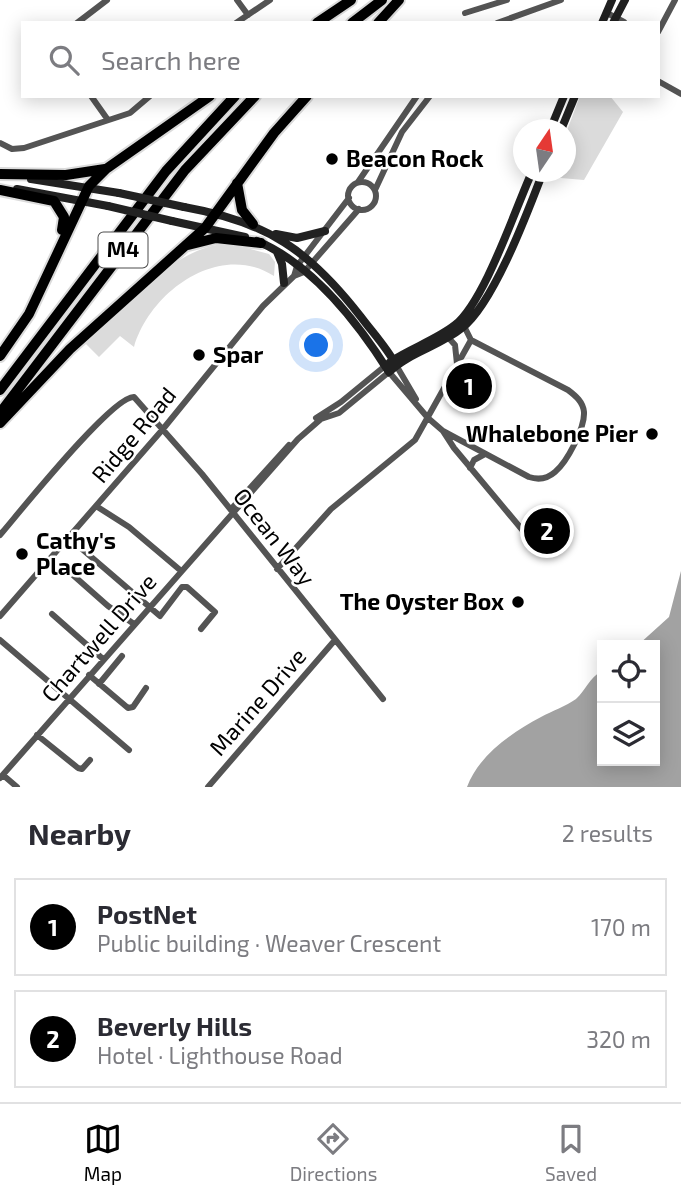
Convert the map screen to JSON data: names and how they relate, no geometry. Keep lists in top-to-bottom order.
{
  "streets": {
    "highway": ["M4"],
    "street": [
      "Ridge Road",
      "Ocean Way",
      "Chartwell Drive",
      "Marine Drive"
    ]
  },
  "crossings": [
    ["Ridge Road", "Ocean Way"],
    ["Ocean Way", "Chartwell Drive"],
    ["Ocean Way", "Marine Drive"]
  ],
  "places": [
    "Beacon Rock",
    "Spar",
    "Whalebone Pier",
    "Cathy's Place",
    "The Oyster Box"
  ],
  "north": "top",
  "page": {
    "search": "Search here",
    "pins": ["1", "2"],
    "heading": ["Nearby", "2 results"],
    "list": [
      {
        "mark": "1",
        "name": "PostNet",
        "note": "Public building · Weaver Crescent",
        "value": "170 m"
      },
      {
        "mark": "2",
        "name": "Beverly Hills",
        "note": "Hotel · Lighthouse Road",
        "value": "320 m"
      }
    ],
    "nav": ["Map", "Directions", "Saved"]
  }
}
